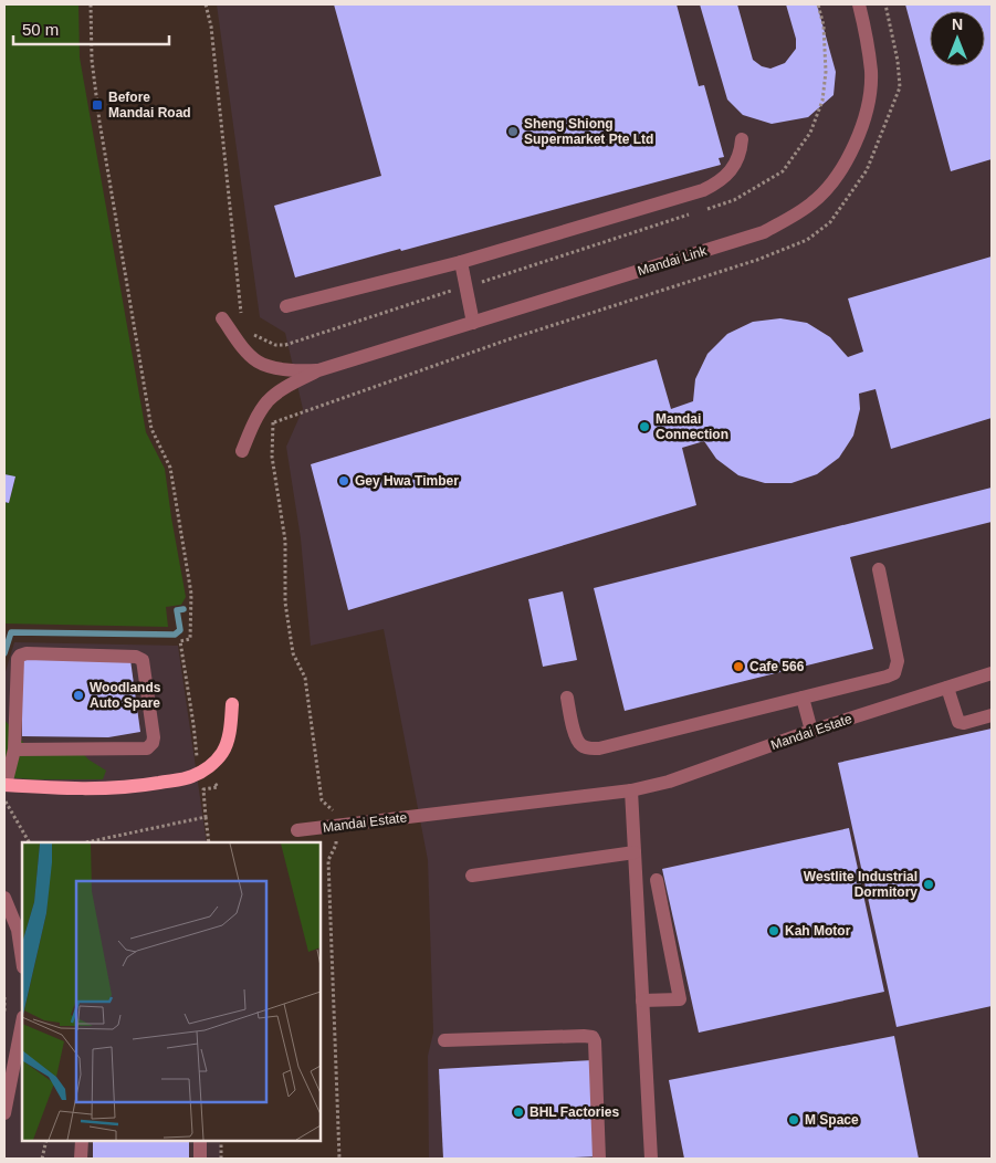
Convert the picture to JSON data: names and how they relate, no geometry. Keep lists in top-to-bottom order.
{
  "streets": {
    "street": ["Mandai Link", "Mandai Estate"]
  },
  "places": {
    "transit": ["Before Mandai Road"],
    "other": [
      "Sheng Shiong Supermarket Pte Ltd",
      "Mandai Connection",
      "Gey Hwa Timber",
      "Cafe 566",
      "Woodlands Auto Spare",
      "Westlite Industrial Dormitory",
      "Kah Motor",
      "BHL Factories",
      "M Space"
    ]
  },
  "scale_bar": "50 m",
  "north": "top"
}
